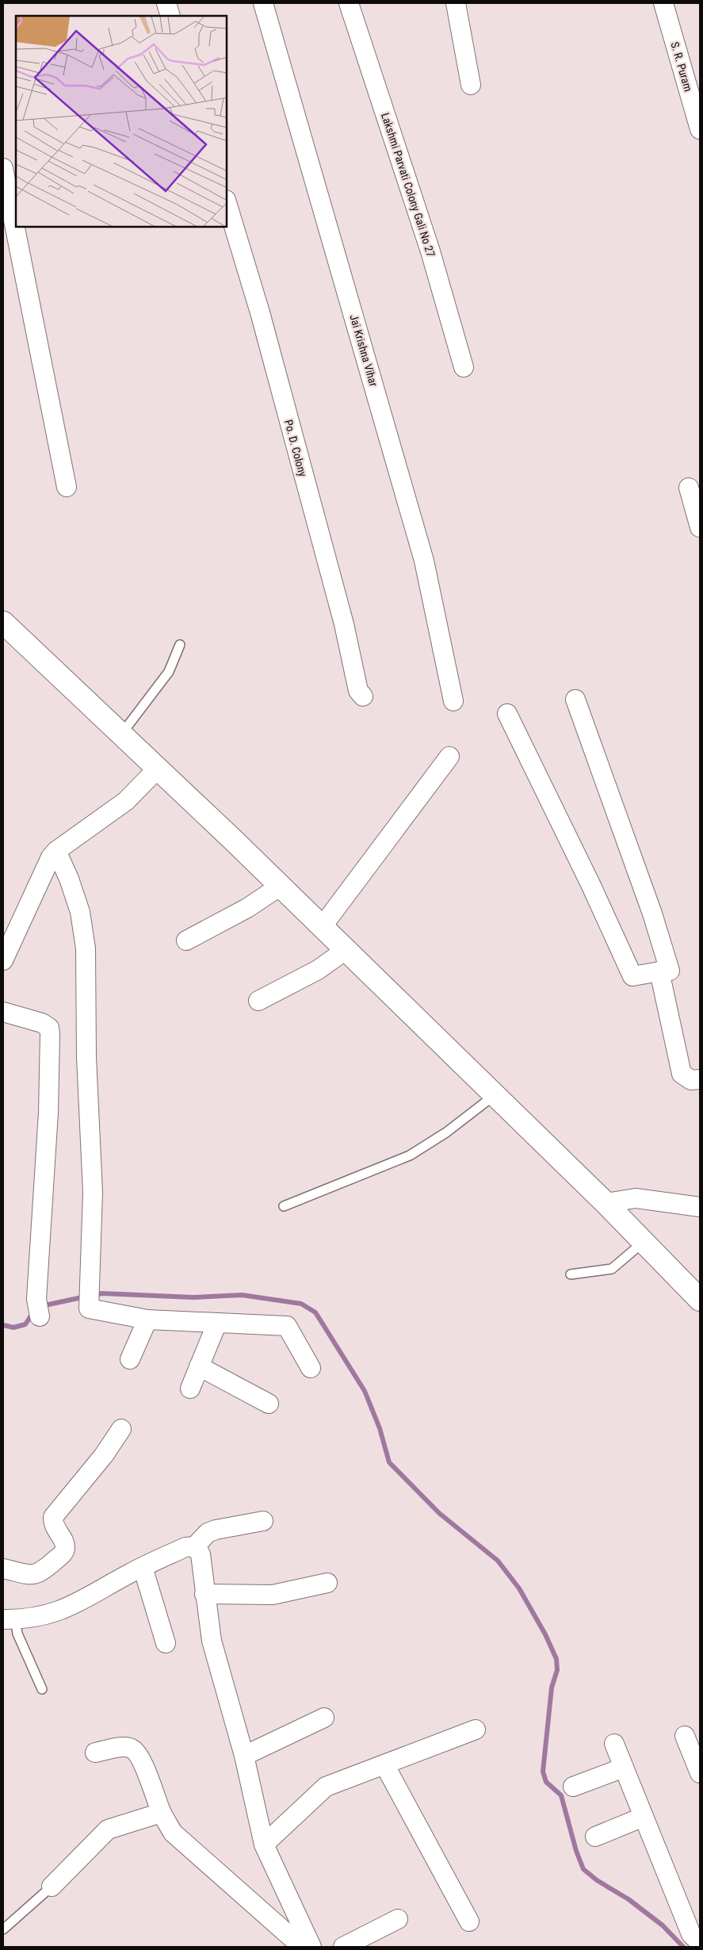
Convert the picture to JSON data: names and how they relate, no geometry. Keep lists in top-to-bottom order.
{
  "streets": {
    "street": [
      "S. R. Puram",
      "Lakshmi Parvati Colony Gali No 27",
      "Jai Krishna Vihar",
      "Po. D. Colony"
    ]
  }
}
